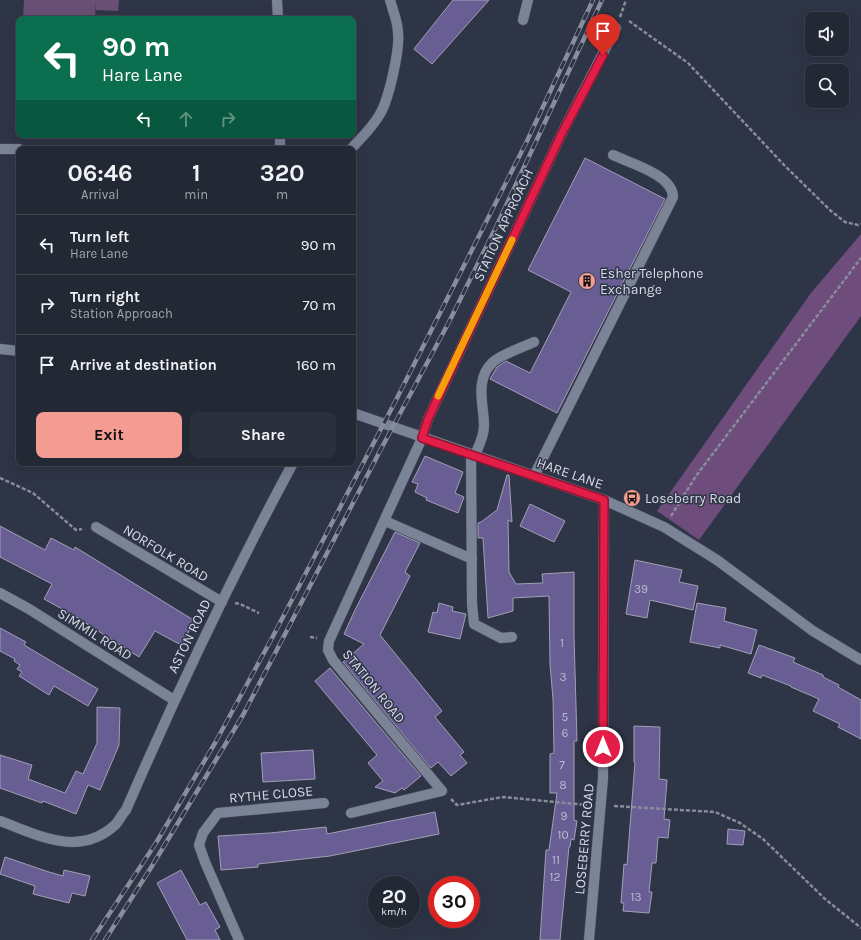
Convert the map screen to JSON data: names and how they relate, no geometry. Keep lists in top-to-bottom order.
{
  "streets": {
    "street": [
      "STATION APPROACH",
      "HARE LANE",
      "NORFOLK ROAD",
      "SIMMIL ROAD",
      "ASTON ROAD",
      "STATION ROAD",
      "RYTHE CLOSE",
      "LOSEBERRY ROAD"
    ]
  },
  "crossings": [
    ["STATION APPROACH", "HARE LANE"],
    ["STATION APPROACH", "STATION ROAD"],
    ["HARE LANE", "STATION ROAD"],
    ["HARE LANE", "LOSEBERRY ROAD"],
    ["NORFOLK ROAD", "ASTON ROAD"],
    ["SIMMIL ROAD", "ASTON ROAD"]
  ],
  "places": {
    "building": ["Esher Telephone Exchange"],
    "bus stop": ["Loseberry Road"]
  },
  "house_numbers": [
    "39",
    "1",
    "3",
    "5",
    "6",
    "7",
    "8",
    "9",
    "10",
    "11",
    "12",
    "13"
  ],
  "page": {
    "turn": ["90 m", "Hare Lane"],
    "eta": [
      "06:46",
      "Arrival",
      "1",
      "min",
      "320",
      "m"
    ],
    "list": [
      {
        "name": "Turn left",
        "note": "Hare Lane",
        "value": "90 m"
      },
      {
        "name": "Turn right",
        "note": "Station Approach",
        "value": "70 m"
      },
      {
        "name": "Arrive at destination",
        "value": "160 m"
      }
    ],
    "buttons": ["Exit", "Share"],
    "speed": "20 km/h",
    "limit": "30"
  }
}
